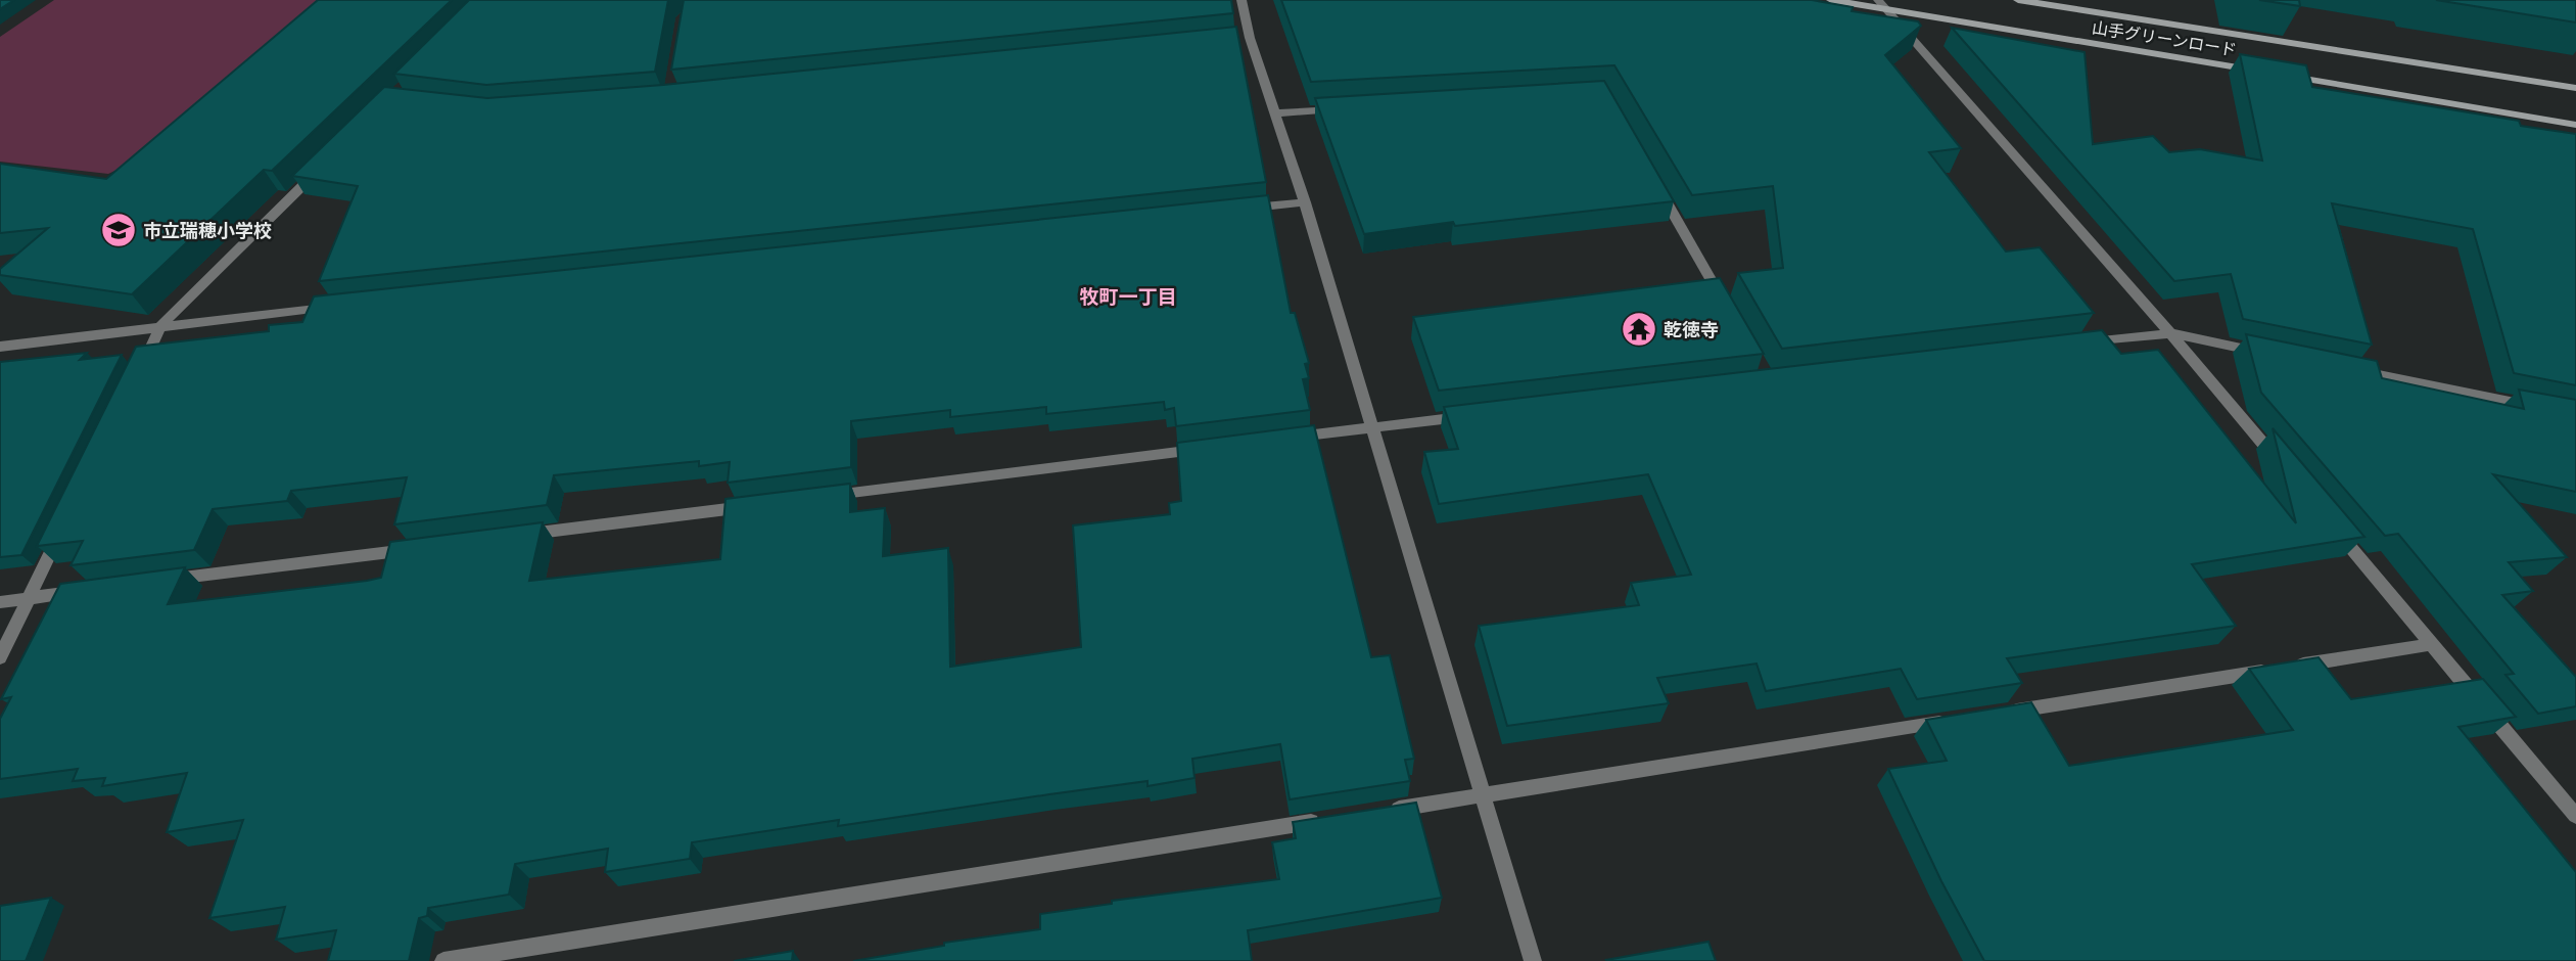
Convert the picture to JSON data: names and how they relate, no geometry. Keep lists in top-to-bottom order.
{
  "streets": {
    "street": ["山手グリーンロード"]
  },
  "districts": ["牧町一丁目"],
  "places": {
    "school or university": ["市立瑞穂小学校"],
    "temple": ["乾徳寺"]
  }
}
